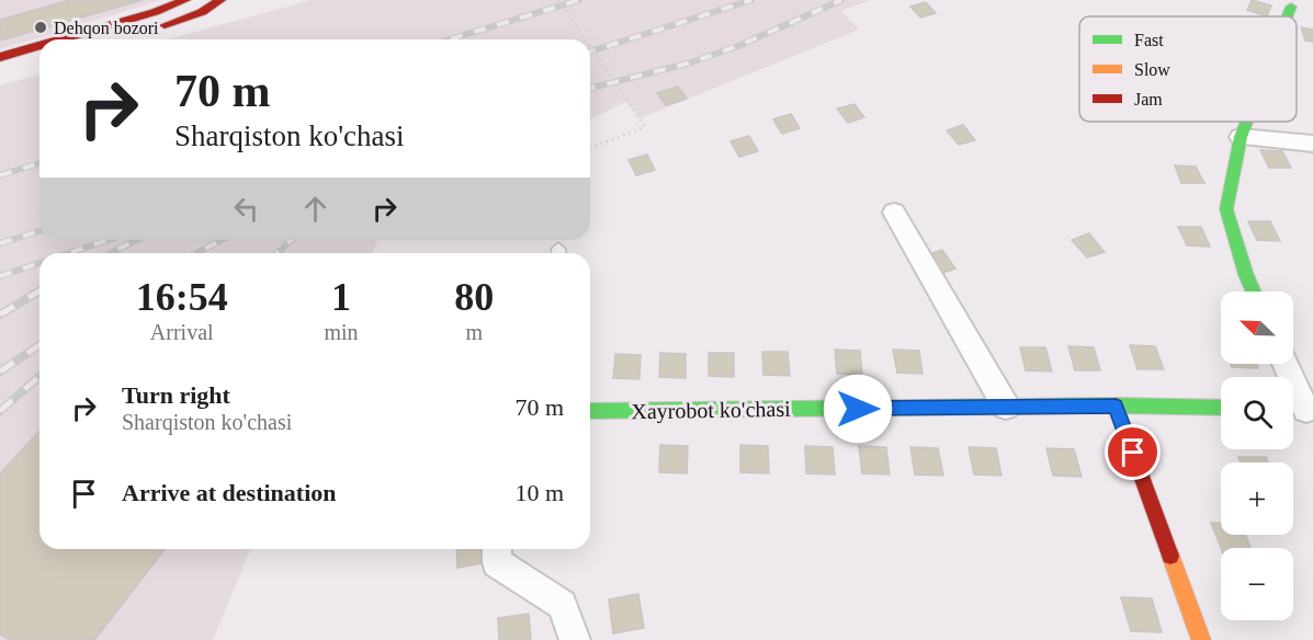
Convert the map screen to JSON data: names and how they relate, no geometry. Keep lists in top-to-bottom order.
{
  "streets": {
    "street": ["Xayrobot ko'chasi"]
  },
  "places": ["Dehqon bozori"],
  "legend": ["Fast", "Slow", "Jam"],
  "north": "top left",
  "page": {
    "turn": ["70 m", "Sharqiston ko'chasi"],
    "eta": [
      "16:54",
      "Arrival",
      "1",
      "min",
      "80",
      "m"
    ],
    "map_buttons": ["+", "−"],
    "list": [
      {
        "name": "Turn right",
        "note": "Sharqiston ko'chasi",
        "value": "70 m"
      },
      {
        "name": "Arrive at destination",
        "value": "10 m"
      }
    ]
  }
}
